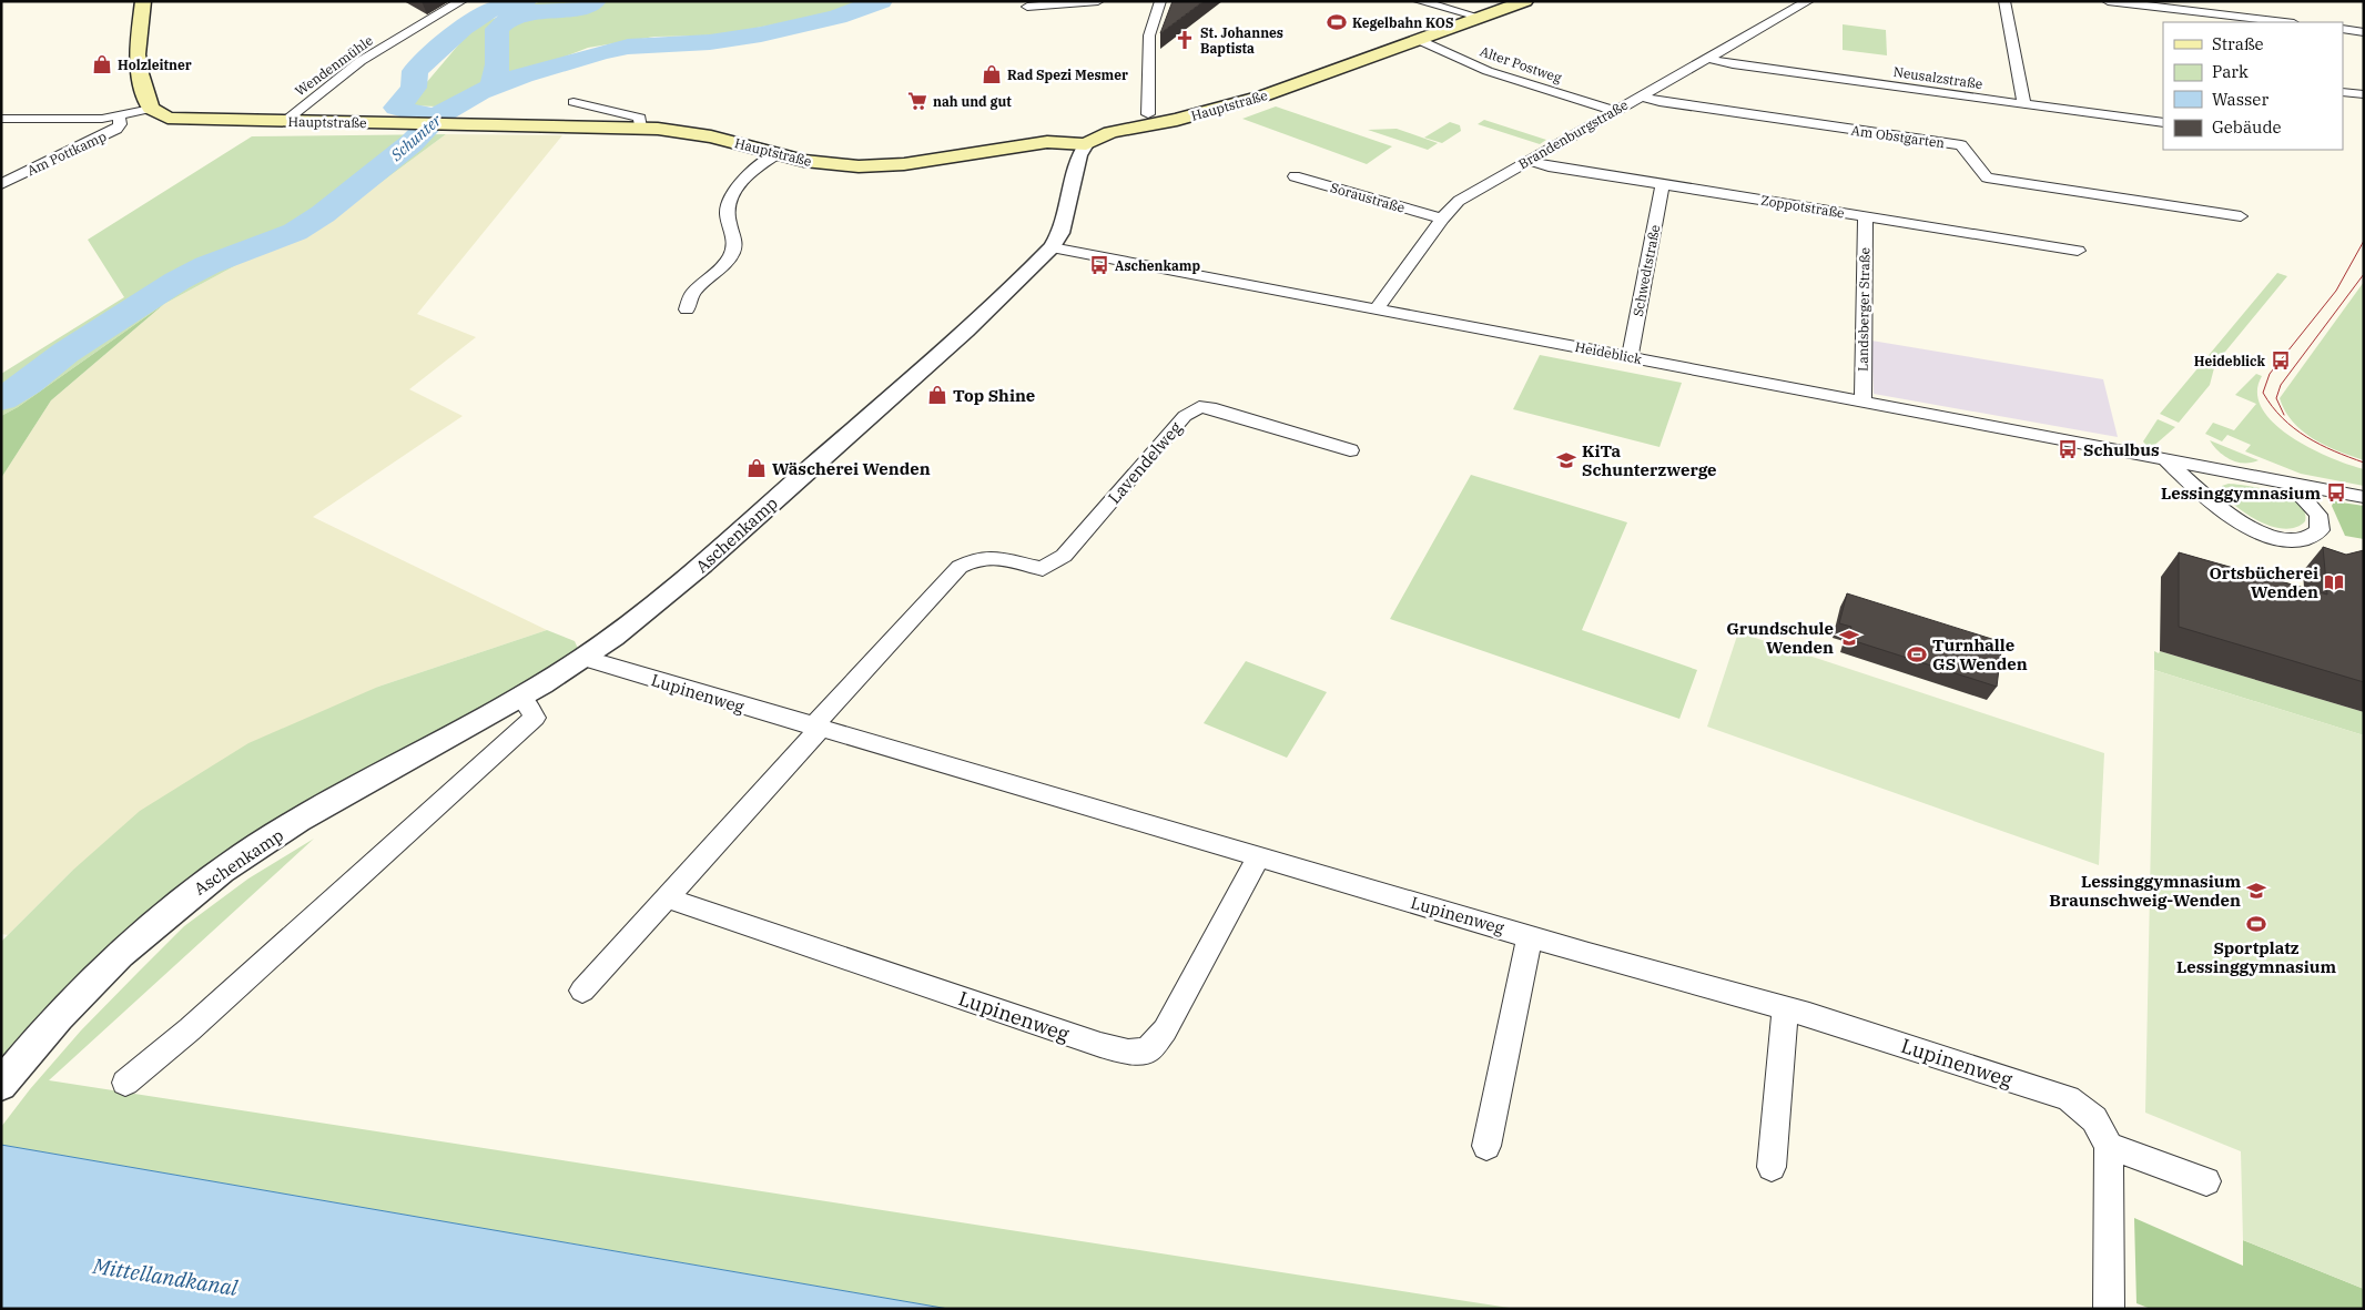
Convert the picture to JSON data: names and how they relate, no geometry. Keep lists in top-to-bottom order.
{
  "streets": {
    "main road": ["Hauptstraße"],
    "street": [
      "Alter Postweg",
      "Wendenmühle",
      "Neusalzstraße",
      "Brandenburgstraße",
      "Am Obstgarten",
      "Am Pottkamp",
      "Soraustraße",
      "Zoppotstraße",
      "Schwedtstraße",
      "Landsberger Straße",
      "Heideblick",
      "Lavendelweg",
      "Aschenkamp",
      "Lupinenweg"
    ]
  },
  "crossings": [
    ["Alter Postweg", "Hauptstraße"],
    ["Alter Postweg", "Brandenburgstraße"],
    ["Wendenmühle", "Hauptstraße"],
    ["Neusalzstraße", "Brandenburgstraße"],
    ["Hauptstraße", "Aschenkamp"],
    ["Brandenburgstraße", "Am Obstgarten"],
    ["Brandenburgstraße", "Soraustraße"],
    ["Brandenburgstraße", "Zoppotstraße"],
    ["Brandenburgstraße", "Heideblick"],
    ["Zoppotstraße", "Schwedtstraße"],
    ["Zoppotstraße", "Landsberger Straße"],
    ["Schwedtstraße", "Heideblick"],
    ["Landsberger Straße", "Heideblick"],
    ["Heideblick", "Aschenkamp"],
    ["Lavendelweg", "Lupinenweg"],
    ["Aschenkamp", "Lupinenweg"]
  ],
  "water": ["Schunter", "Mittellandkanal"],
  "places": {
    "sports": ["Kegelbahn KOS", "Turnhalle GS Wenden", "Sportplatz Lessinggymnasium"],
    "church": ["St. Johannes Baptista"],
    "shop": [
      "Holzleitner",
      "Rad Spezi Mesmer",
      "Top Shine",
      "Wäscherei Wenden"
    ],
    "supermarket": ["nah und gut"],
    "bus stop": [
      "Aschenkamp",
      "Heideblick",
      "Schulbus",
      "Lessinggymnasium"
    ],
    "school or university": ["KiTa Schunterzwerge", "Grundschule Wenden", "Lessinggymnasium Braunschweig-Wenden"],
    "library": ["Ortsbücherei Wenden"]
  },
  "legend": [
    "Straße",
    "Park",
    "Wasser",
    "Gebäude"
  ]
}
